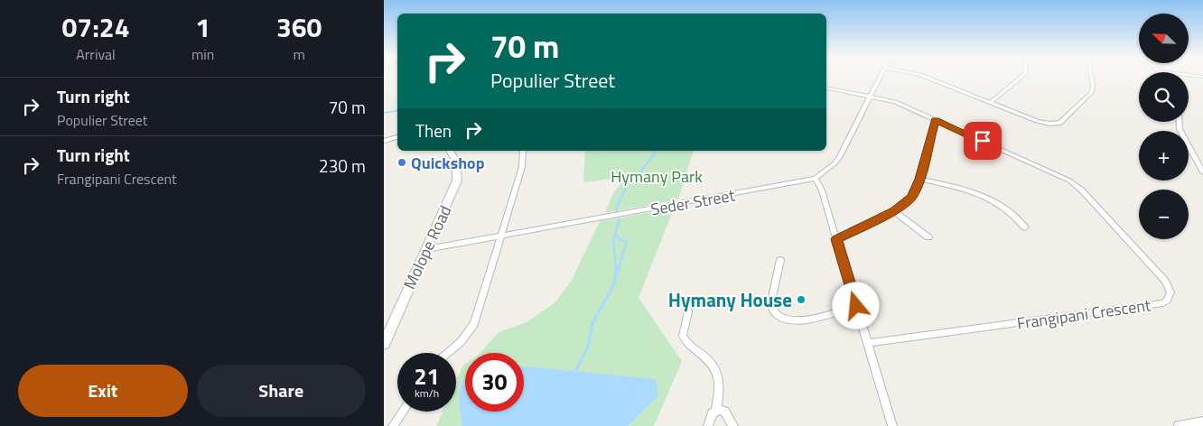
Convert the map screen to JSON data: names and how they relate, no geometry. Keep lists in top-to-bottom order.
{
  "streets": {
    "street": ["Seder Street", "Molope Road", "Frangipani Crescent"]
  },
  "crossings": [
    ["Seder Street", "Molope Road"],
    ["Seder Street", "Frangipani Crescent"]
  ],
  "parks": ["Hymany Park"],
  "places": ["Quickshop", "Hymany House"],
  "north": "top left",
  "page": {
    "eta": [
      "07:24",
      "Arrival",
      "1",
      "min",
      "360",
      "m"
    ],
    "map_buttons": ["+", "−"],
    "turn": ["70 m", "Populier Street"],
    "list": [
      {
        "name": "Turn right",
        "note": "Populier Street",
        "value": "70 m"
      },
      {
        "name": "Turn right",
        "note": "Frangipani Crescent",
        "value": "230 m"
      }
    ],
    "then": "Then",
    "speed": "21 km/h",
    "limit": "30",
    "buttons": ["Exit", "Share"]
  }
}
